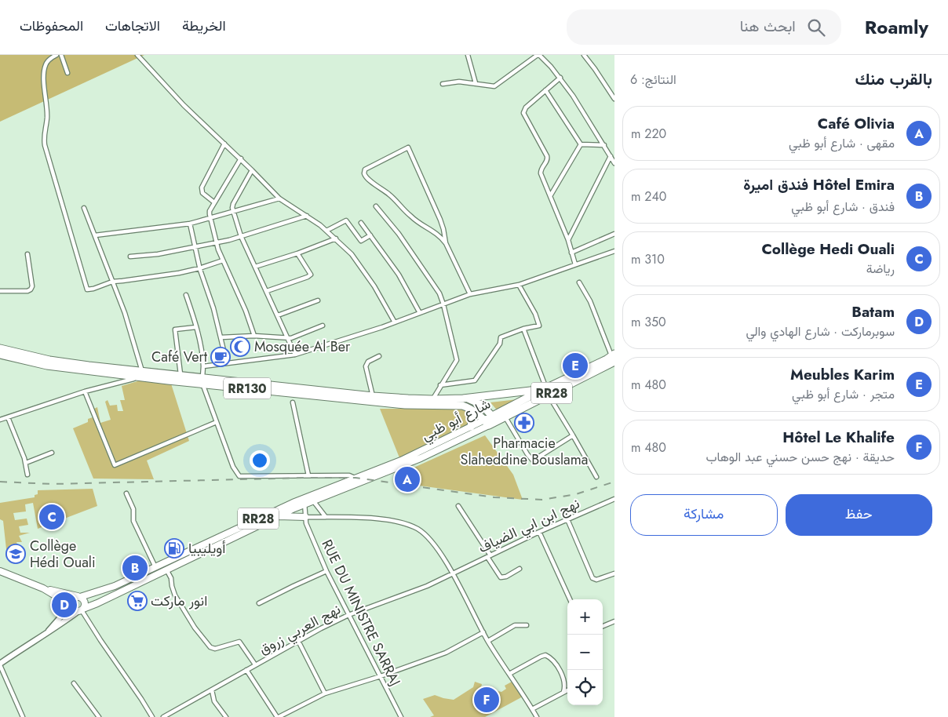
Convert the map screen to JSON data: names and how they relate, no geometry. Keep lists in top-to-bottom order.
{
  "streets": {
    "highway": ["RR130", "RR28", "شارع أبو ظبي"],
    "street": ["نهج ابن ابي الضياف", "RUE DU MINISTRE SARRAJ", "نهج العربي زروق"]
  },
  "crossings": [
    ["RR130", "شارع أبو ظبي"],
    ["RR28", "شارع أبو ظبي"],
    ["شارع أبو ظبي", "RUE DU MINISTRE SARRAJ"],
    ["نهج ابن ابي الضياف", "نهج العربي زروق"],
    ["RUE DU MINISTRE SARRAJ", "نهج العربي زروق"]
  ],
  "places": {
    "mosque": ["Mosquée Al Ber"],
    "cafe": ["Café Vert"],
    "pharmacy": ["Pharmacie Slaheddine Bouslama"],
    "fuel station": ["أويليبيا"],
    "school or university": ["Collège Hédi Ouali"],
    "supermarket": ["انور ماركت"]
  },
  "page": {
    "header": "Roamly",
    "search": "ابحث هنا",
    "nav": ["الخريطة", "الاتجاهات", "المحفوظات"],
    "heading": ["بالقرب منك", "النتائج: 6"],
    "list": [
      {
        "mark": "A",
        "name": "Café Olivia",
        "note": "مقهى · شارع أبو ظبي",
        "value": "220 m"
      },
      {
        "mark": "B",
        "name": "Hôtel Emira فندق اميرة",
        "note": "فندق · شارع أبو ظبي",
        "value": "240 m"
      },
      {
        "mark": "C",
        "name": "Collège Hedi Ouali",
        "note": "رياضة",
        "value": "310 m"
      },
      {
        "mark": "D",
        "name": "Batam",
        "note": "سوبرماركت · شارع الهادي والي",
        "value": "350 m"
      },
      {
        "mark": "E",
        "name": "Meubles Karim",
        "note": "متجر · شارع أبو ظبي",
        "value": "480 m"
      },
      {
        "mark": "F",
        "name": "Hôtel Le Khalife",
        "note": "حديقة · نهج حسن حسني عبد الوهاب",
        "value": "480 m"
      }
    ],
    "pins": [
      "E",
      "A",
      "C",
      "B",
      "D",
      "F"
    ],
    "buttons": ["حفظ", "مشاركة"],
    "map_buttons": ["+", "−"]
  }
}
